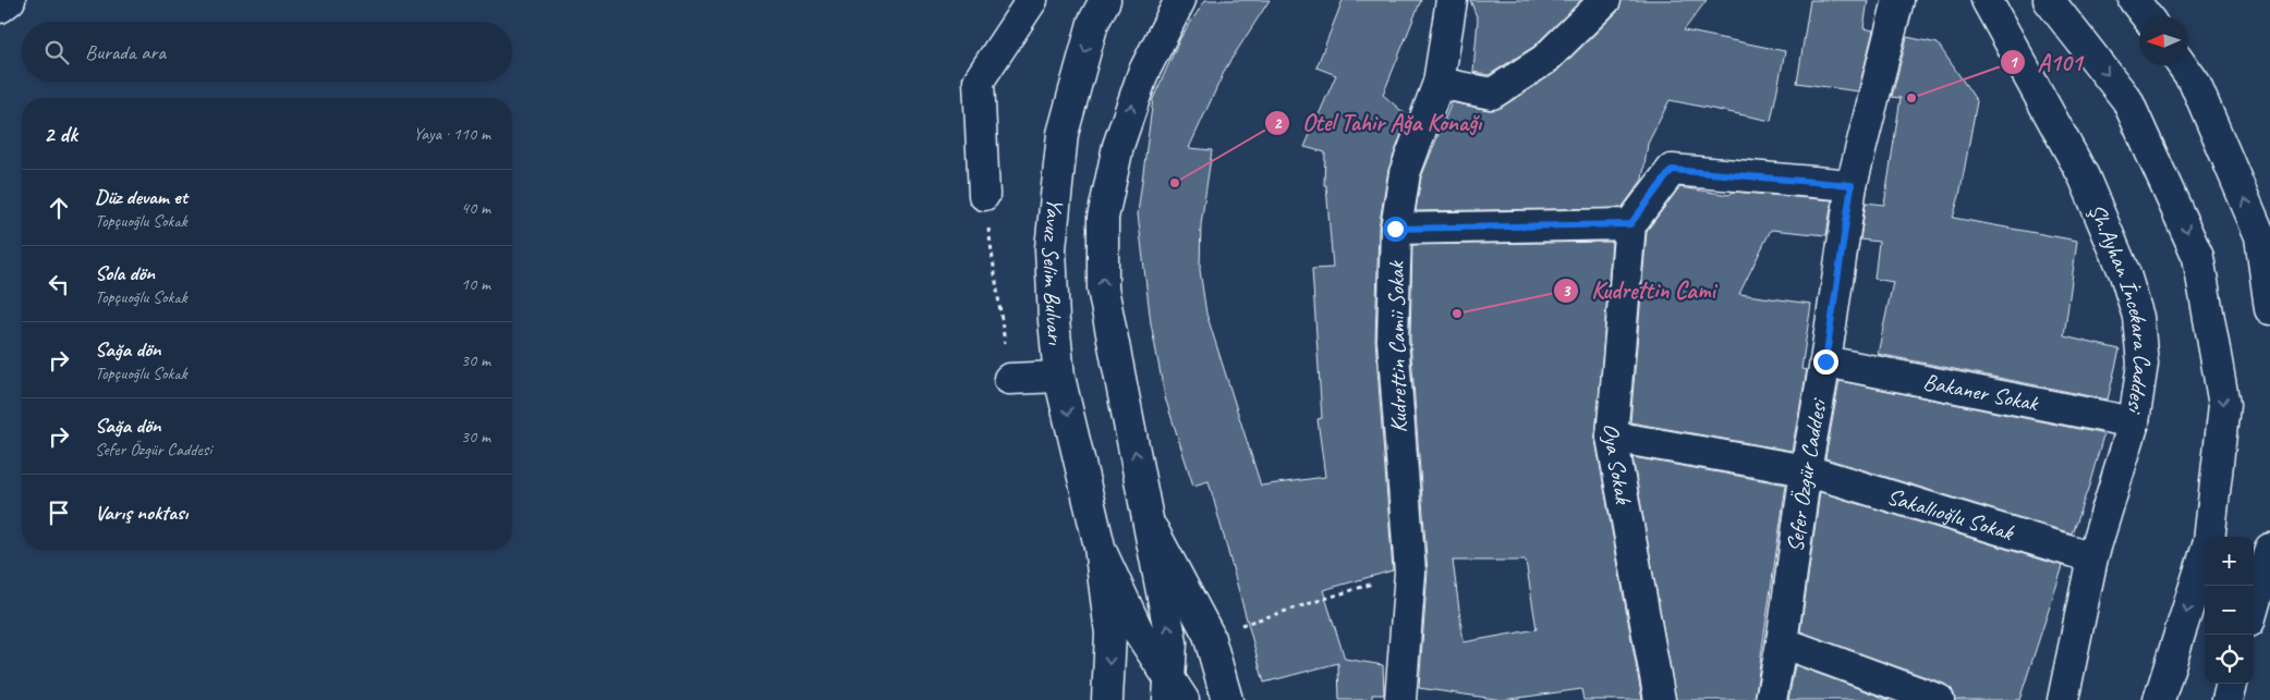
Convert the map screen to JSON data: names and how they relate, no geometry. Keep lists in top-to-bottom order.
{
  "streets": {
    "street": [
      "Yavuz Selim Bulvarı",
      "Şh.Ayhan İncekara Caddesi",
      "Kudrettin Camii Sokak",
      "Bakaner Sokak",
      "Oya Sokak",
      "Sefer Özgür Caddesi",
      "Sakallıoğlu Sokak"
    ]
  },
  "crossings": [
    ["Şh.Ayhan İncekara Caddesi", "Bakaner Sokak"],
    ["Şh.Ayhan İncekara Caddesi", "Sakallıoğlu Sokak"],
    ["Bakaner Sokak", "Sefer Özgür Caddesi"],
    ["Oya Sokak", "Sakallıoğlu Sokak"],
    ["Sefer Özgür Caddesi", "Sakallıoğlu Sokak"]
  ],
  "places": ["A101", "Otel Tahir Ağa Konağı", "Kudrettin Cami"],
  "north": "left",
  "page": {
    "search": "Burada ara",
    "heading": ["2 dk", "Yaya · 110 m"],
    "list": [
      ["Düz devam et", "Topçuoğlu Sokak", "40 m"],
      ["Sola dön", "Topçuoğlu Sokak", "10 m"],
      ["Sağa dön", "Topçuoğlu Sokak", "30 m"],
      ["Sağa dön", "Sefer Özgür Caddesi", "30 m"],
      "Varış noktası"
    ],
    "map_buttons": ["+", "−"]
  }
}
